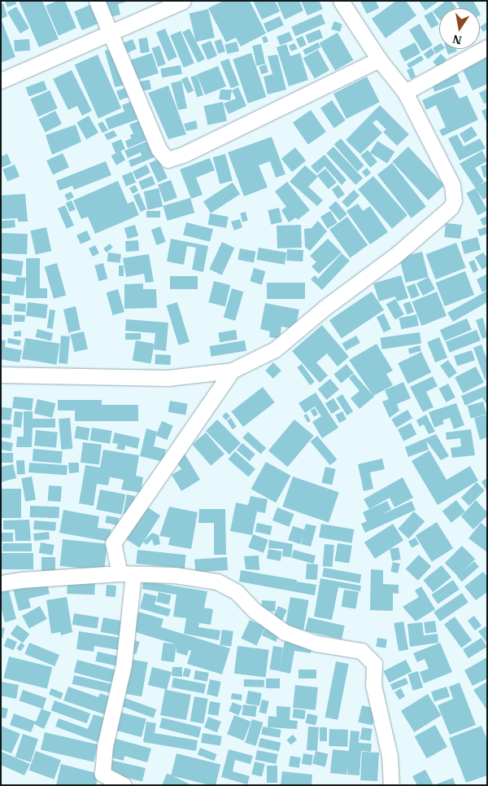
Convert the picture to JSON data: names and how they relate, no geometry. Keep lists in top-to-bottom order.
{
  "north": "bottom"
}
